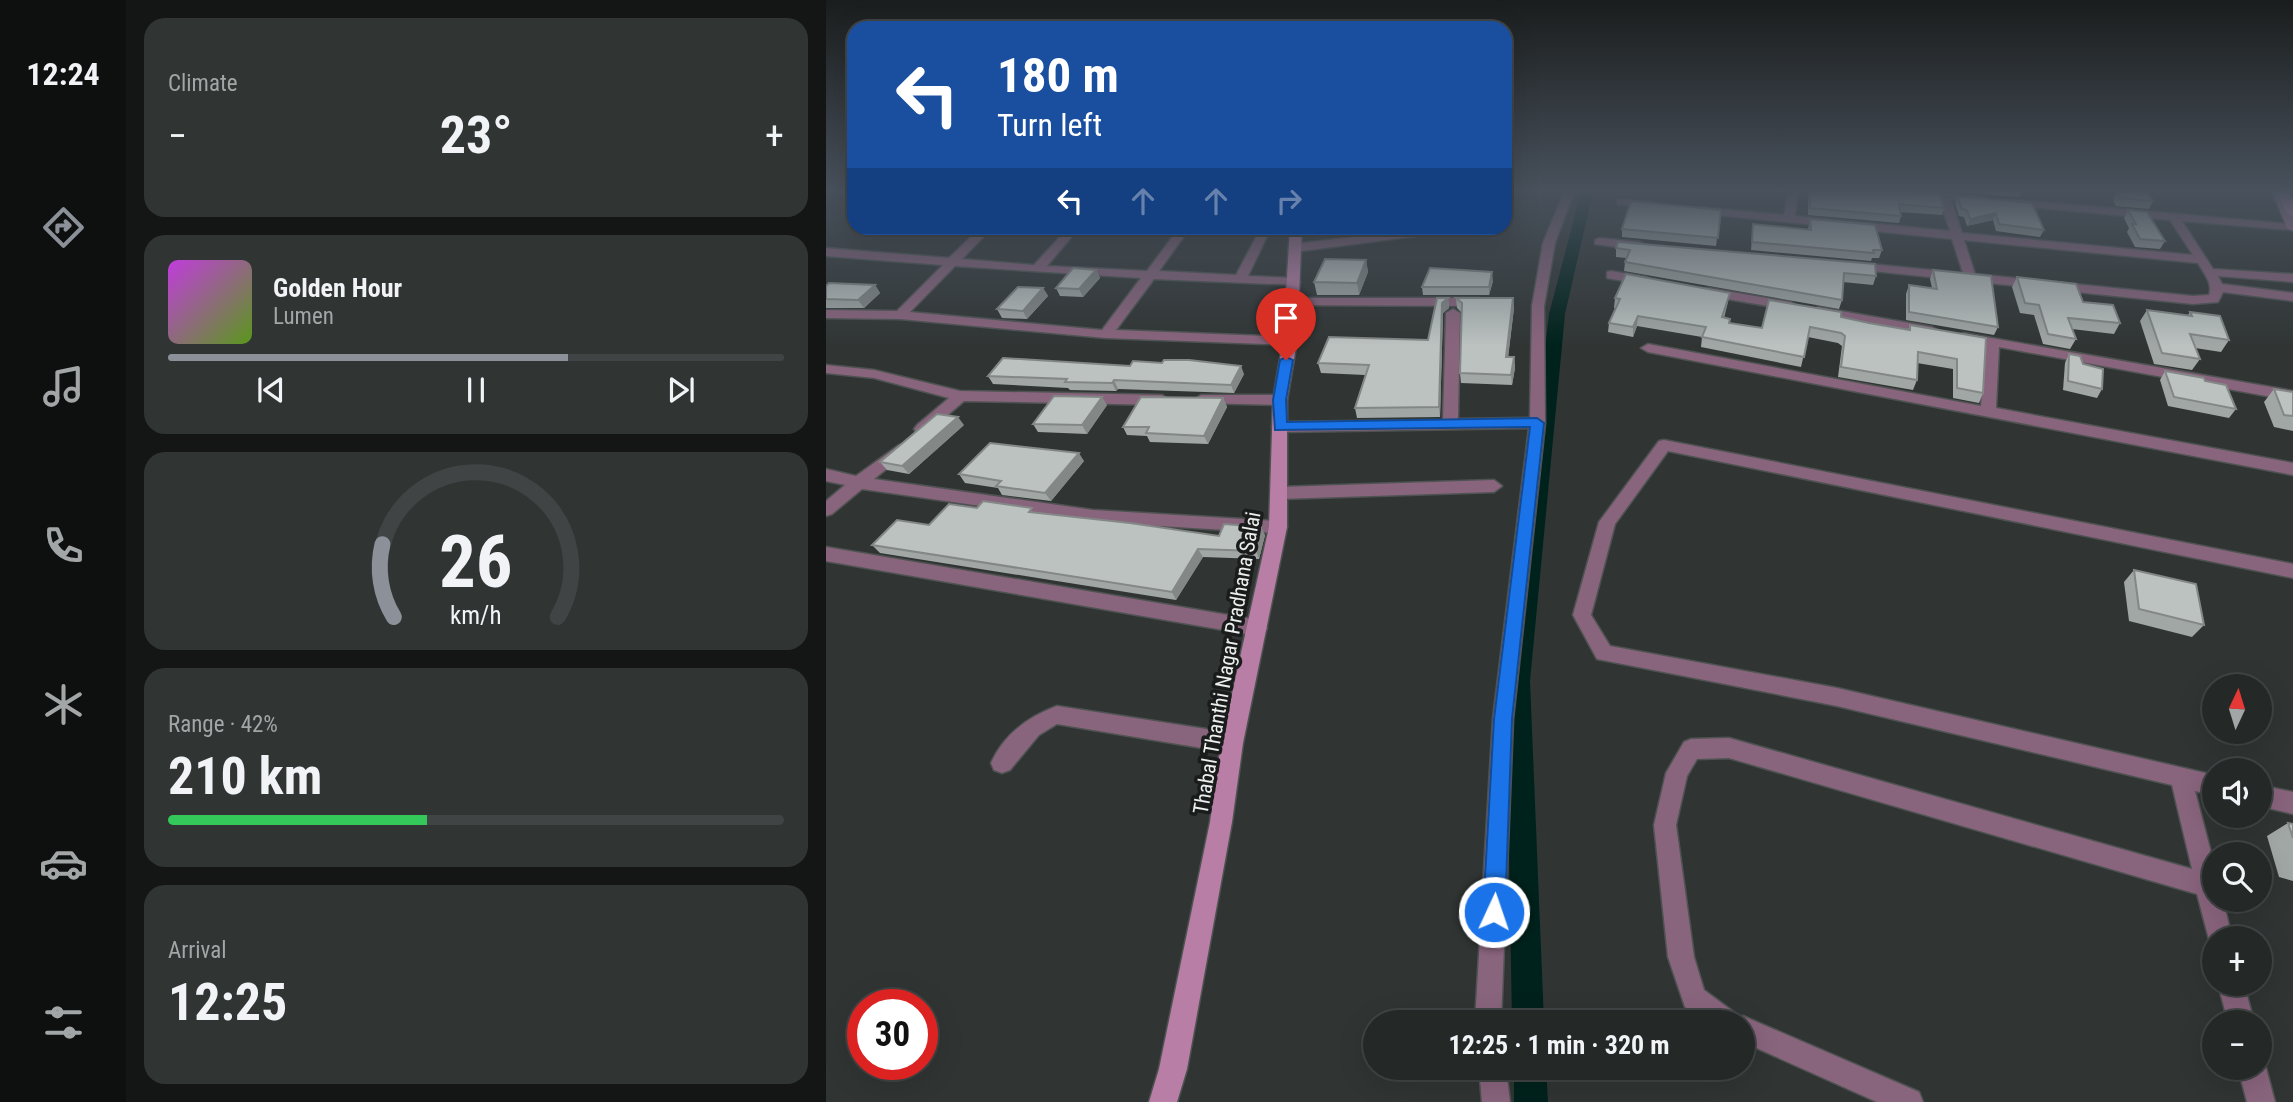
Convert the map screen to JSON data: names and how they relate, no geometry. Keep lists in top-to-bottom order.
{
  "streets": {
    "main road": ["Thabal Thanthi Nagar Pradhana Salai"]
  },
  "north": "top",
  "page": {
    "tabs": "12:24",
    "tile": [
      "Climate",
      ["Range · 42%", "210 km"],
      ["Arrival", "12:25"]
    ],
    "turn": ["180 m", "Turn left"],
    "heat": ["−", "23°", "+"],
    "song": ["Golden Hour", "Lumen"],
    "map_buttons": ["+", "−"],
    "limit": "30",
    "trip": "12:25 · 1 min · 320 m",
    "gauge": ["26", "km/h"]
  }
}
